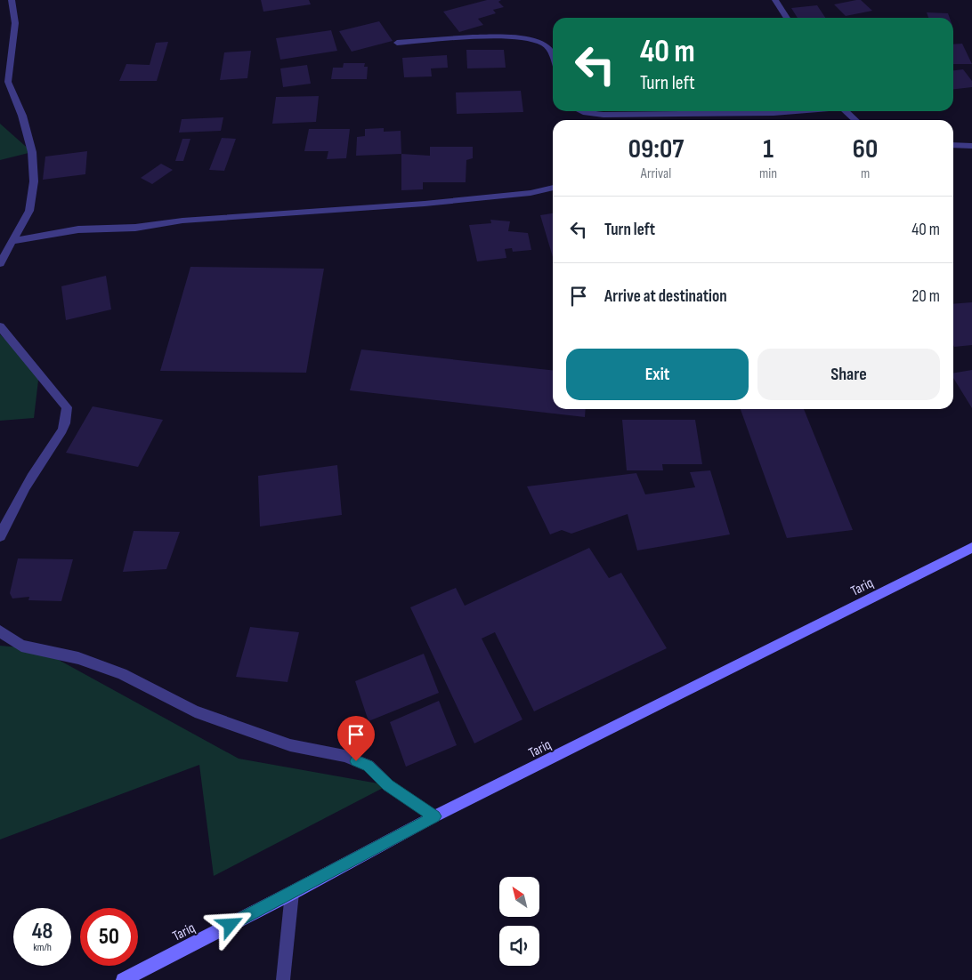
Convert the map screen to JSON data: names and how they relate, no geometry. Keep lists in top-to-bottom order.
{
  "streets": {
    "main road": ["Tariq"]
  },
  "north": "top left",
  "page": {
    "turn": ["40 m", "Turn left"],
    "eta": [
      "09:07",
      "Arrival",
      "1",
      "min",
      "60",
      "m"
    ],
    "list": [
      {
        "name": "Turn left",
        "value": "40 m"
      },
      {
        "name": "Arrive at destination",
        "value": "20 m"
      }
    ],
    "buttons": ["Exit", "Share"],
    "speed": "48 km/h",
    "limit": "50"
  }
}
